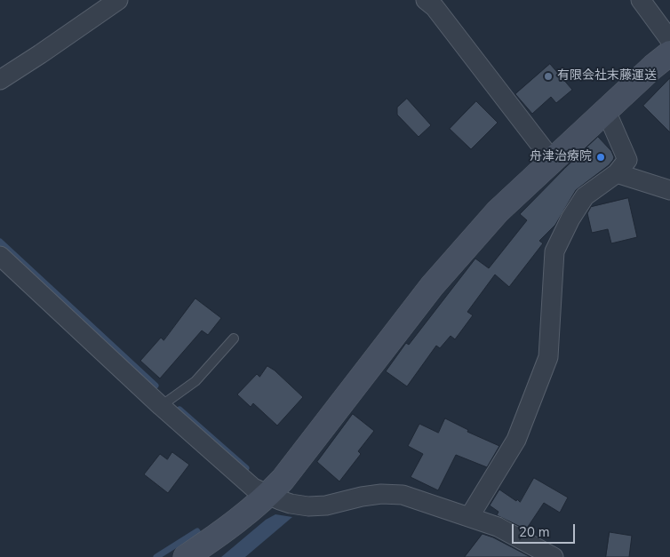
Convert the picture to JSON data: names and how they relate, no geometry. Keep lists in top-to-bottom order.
{
  "places": ["有限会社末藤運送", "舟津治療院"],
  "scale_bar": "20 m"
}
